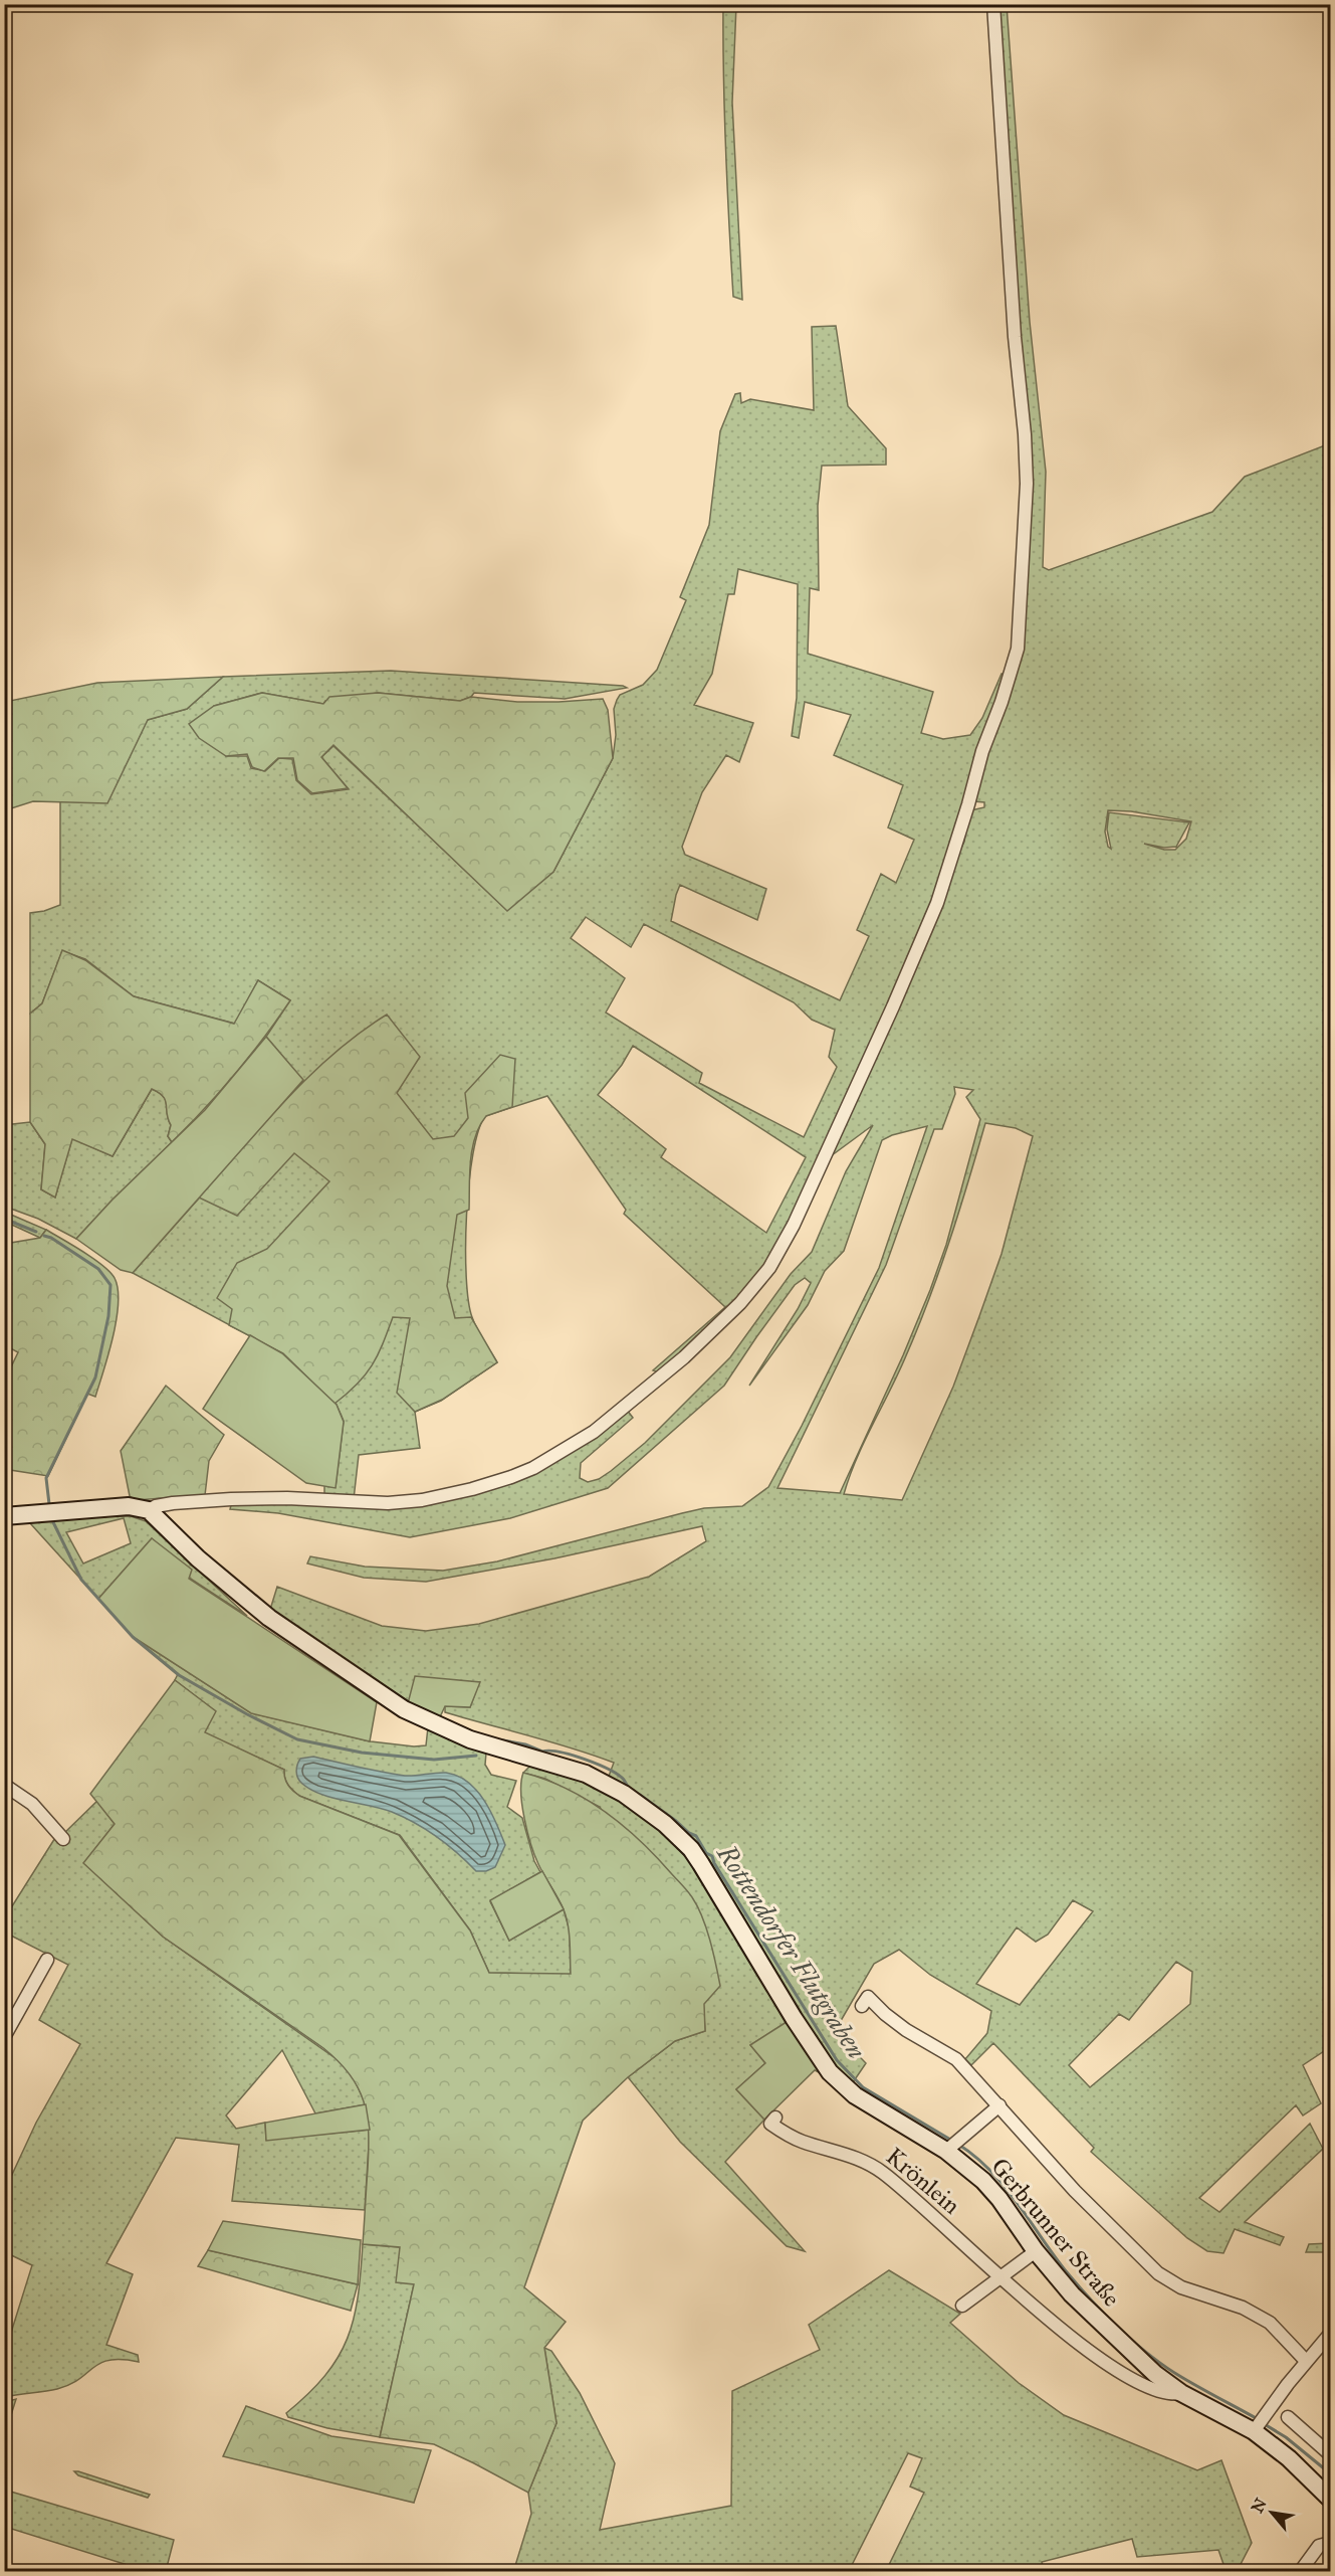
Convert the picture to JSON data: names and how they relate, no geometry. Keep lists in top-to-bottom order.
{
  "streets": {
    "street": ["Krönlein", "Gerbrunner Straße"]
  },
  "crossings": [
    ["Krönlein", "Gerbrunner Straße"]
  ],
  "water": ["Rottendorfer Flutgraben"],
  "north": "top left"
}
